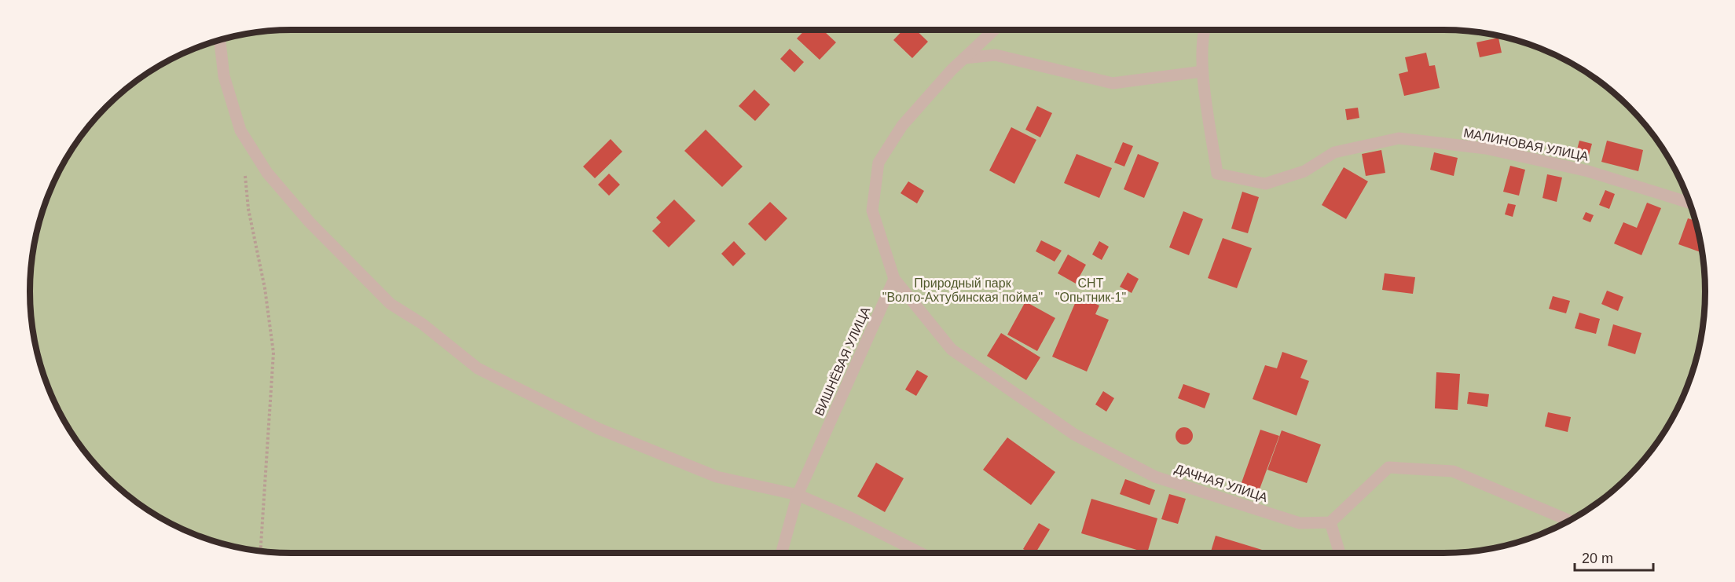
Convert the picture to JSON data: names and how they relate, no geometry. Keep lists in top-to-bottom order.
{
  "streets": {
    "street": ["МАЛИНОВАЯ УЛИЦА", "ВИШНЁВАЯ УЛИЦА", "ДАЧНАЯ УЛИЦА"]
  },
  "crossings": [
    ["ВИШНЁВАЯ УЛИЦА", "ДАЧНАЯ УЛИЦА"]
  ],
  "parks": ["Природный парк \"Волго-Ахтубинская пойма\"", "СНТ \"Опытник-1\""],
  "scale_bar": "20 m"
}
